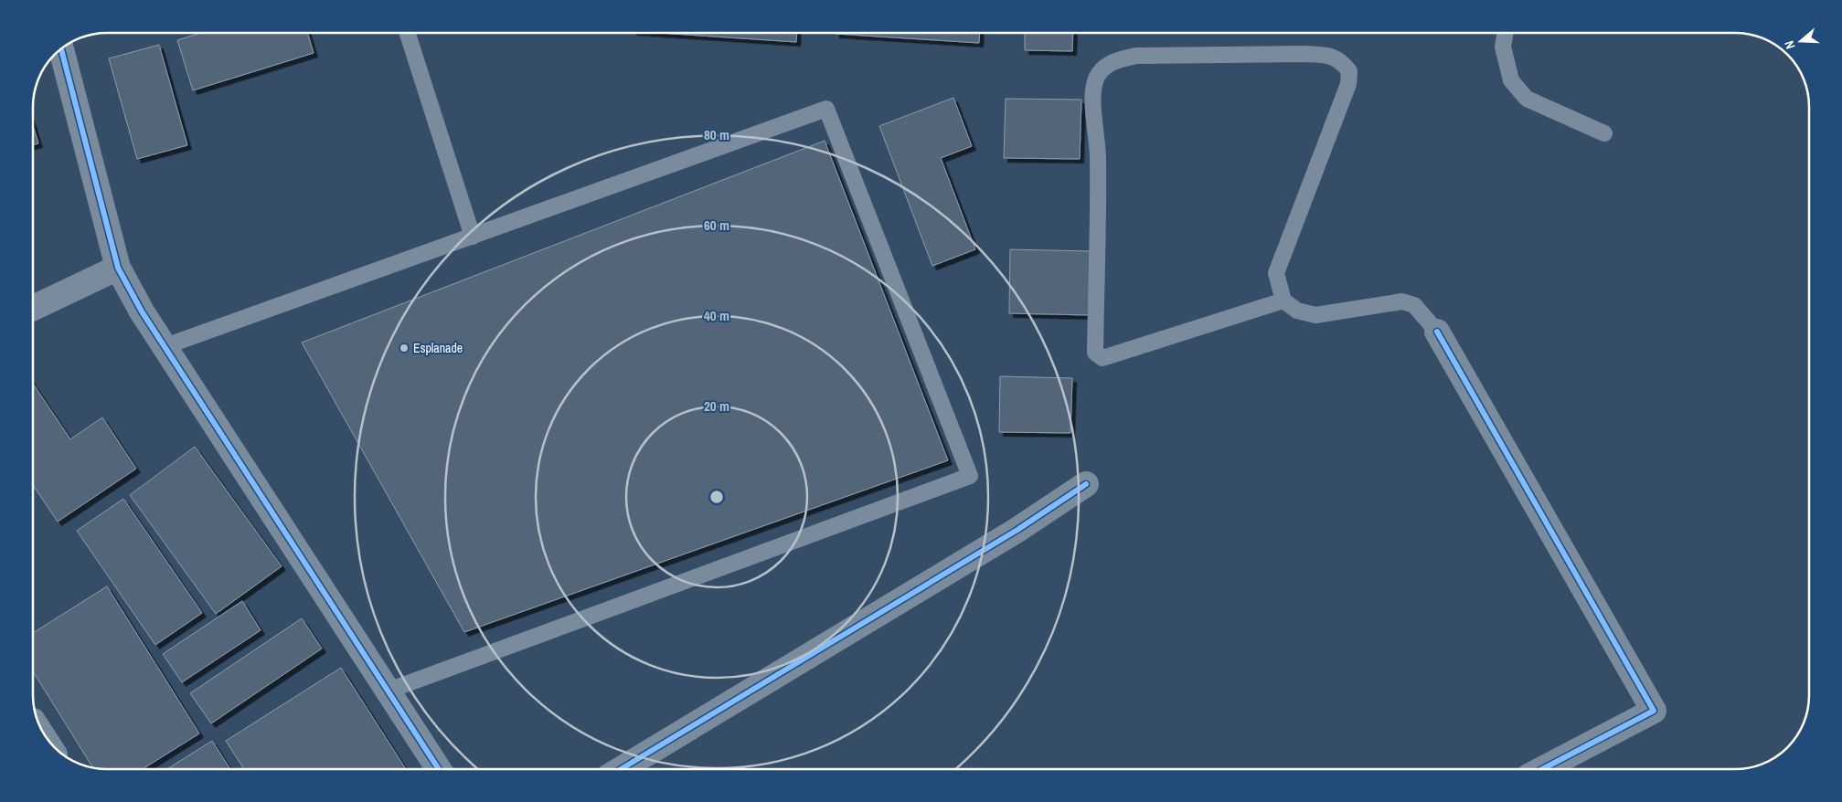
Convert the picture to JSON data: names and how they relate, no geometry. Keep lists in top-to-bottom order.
{
  "places": ["Esplanade"],
  "north": "left",
  "rings": [
    "80 m",
    "60 m",
    "40 m",
    "20 m"
  ]
}
